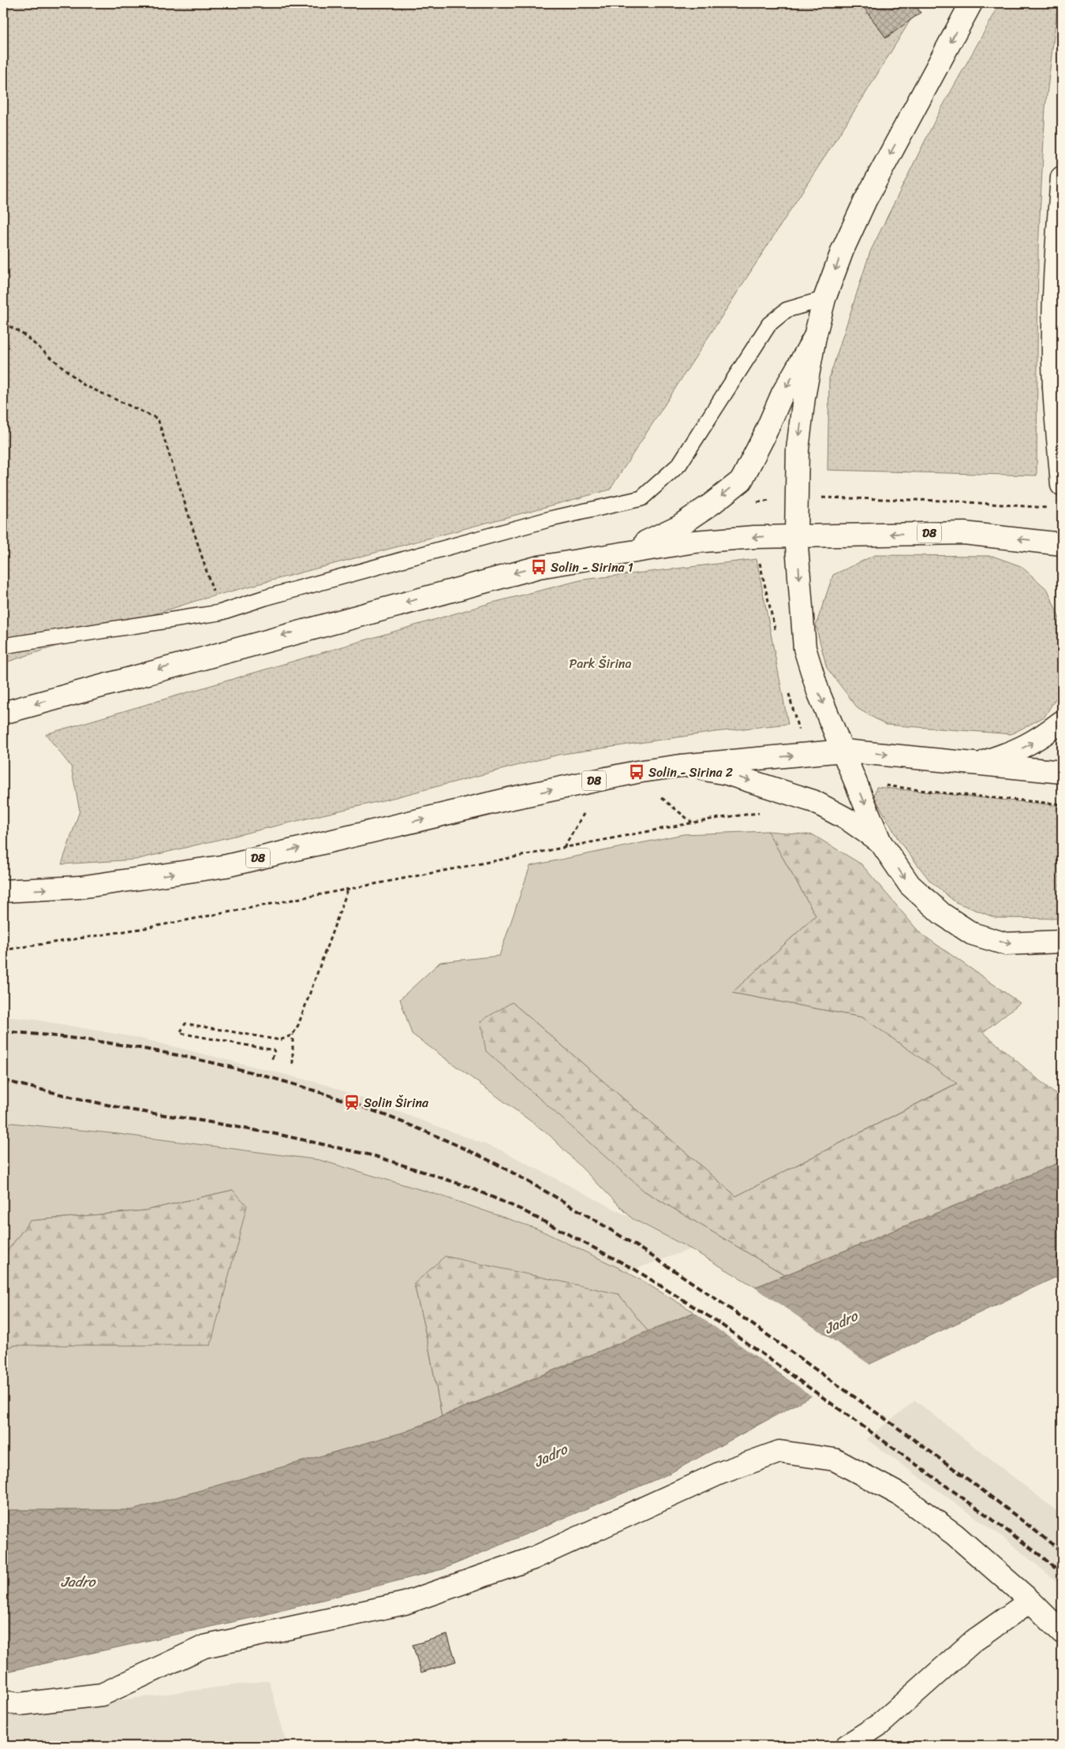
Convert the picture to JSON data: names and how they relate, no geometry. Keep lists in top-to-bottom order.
{
  "streets": {
    "main road": ["D8"]
  },
  "water": ["Jadro"],
  "parks": ["Park Širina"],
  "places": {
    "bus stop": ["Solin - Sirina 1", "Solin - Sirina 2"],
    "station": ["Solin Širina"]
  }
}
